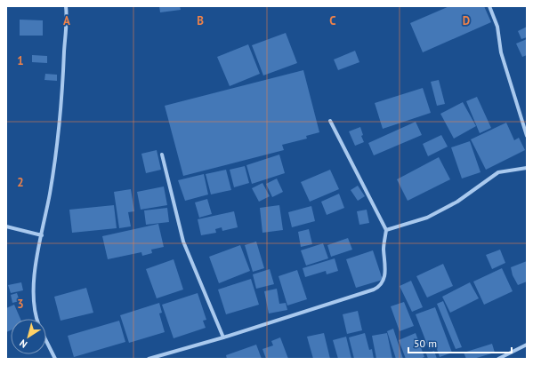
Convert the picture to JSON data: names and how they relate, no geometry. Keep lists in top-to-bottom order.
{
  "scale_bar": "50 m",
  "north": "bottom left",
  "grid": {
    "columns": [
      "A",
      "B",
      "C",
      "D"
    ],
    "rows": ["1", "2", "3"]
  }
}
